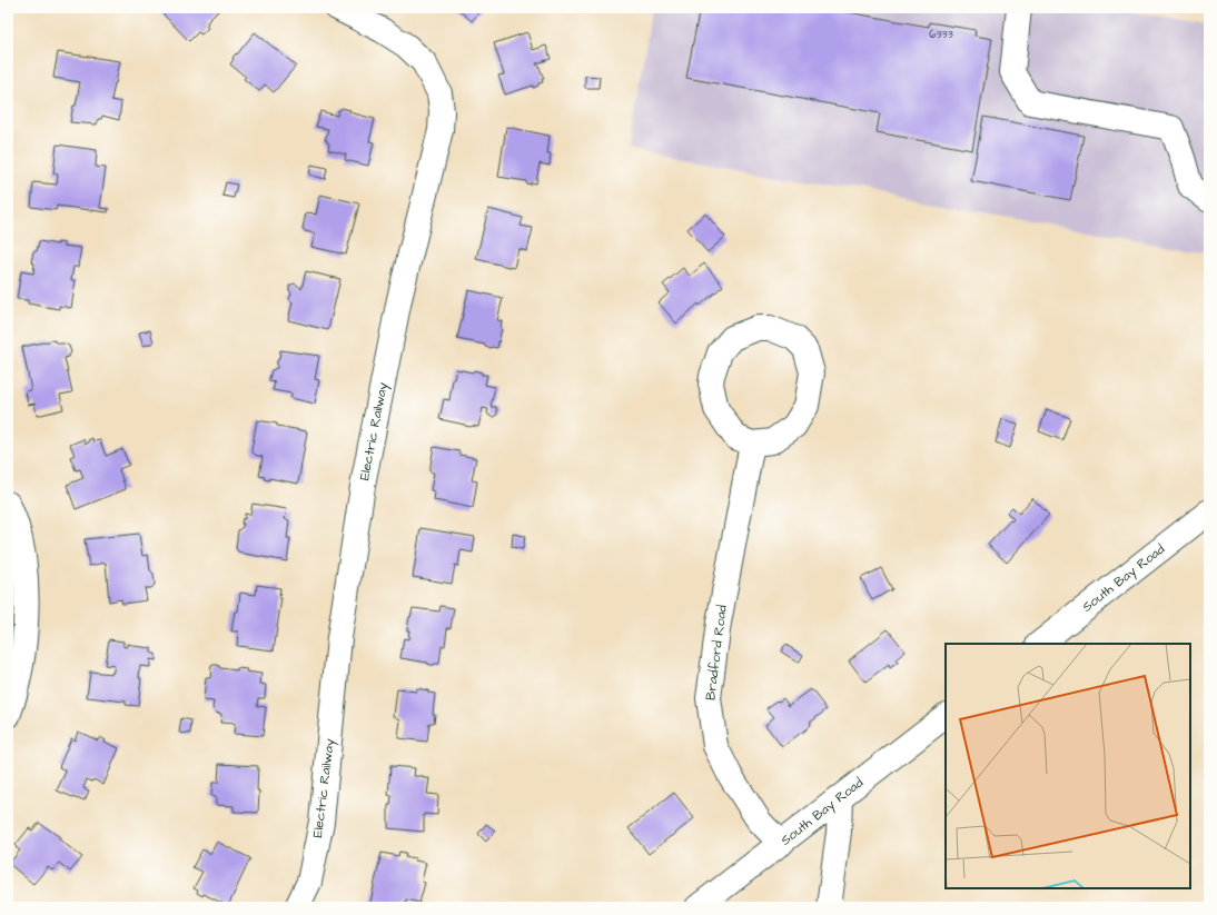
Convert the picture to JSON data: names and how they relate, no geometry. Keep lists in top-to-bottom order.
{
  "streets": {
    "street": ["Electric Railway", "South Bay Road", "Bradford Road"]
  },
  "crossings": [
    ["South Bay Road", "Bradford Road"]
  ],
  "house_numbers": ["6333"]
}
